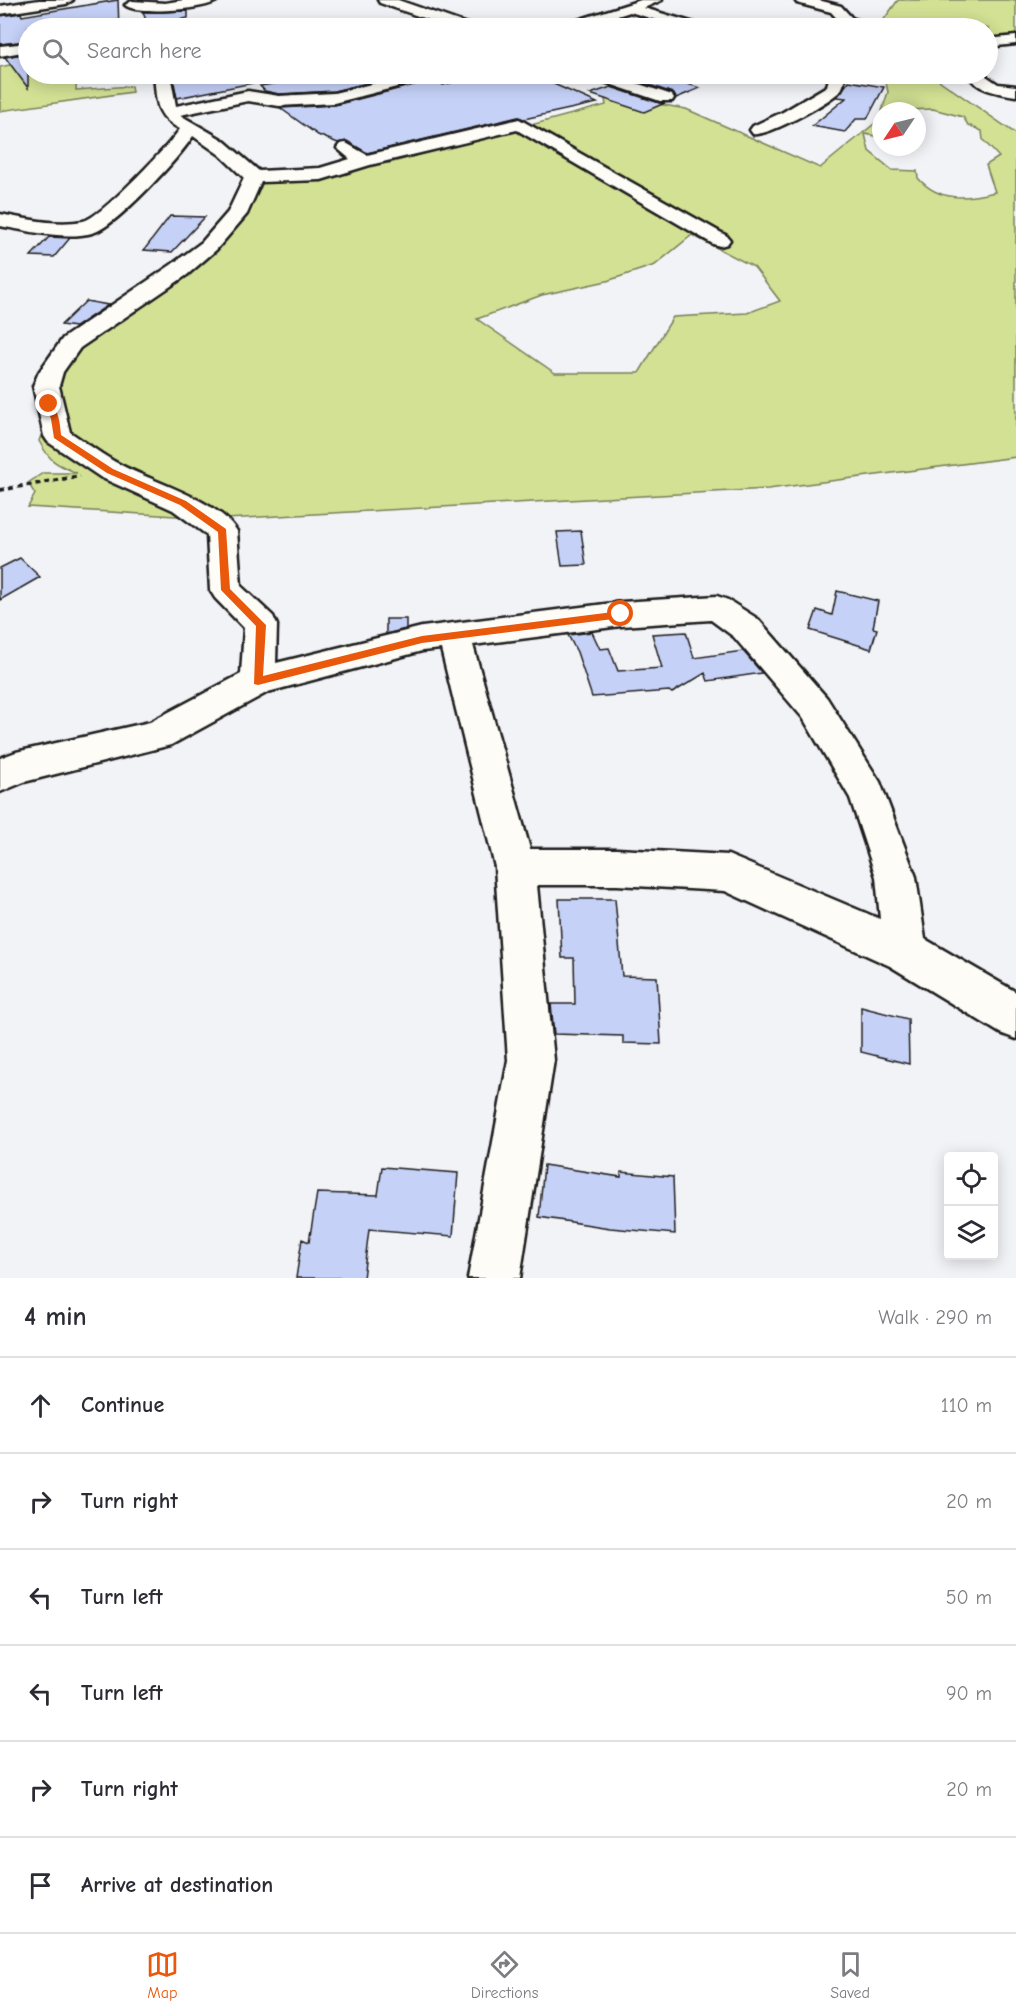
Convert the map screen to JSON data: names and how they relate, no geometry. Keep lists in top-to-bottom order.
{
  "north": "bottom left",
  "page": {
    "search": "Search here",
    "heading": ["4 min", "Walk · 290 m"],
    "list": [
      ["Continue", "110 m"],
      ["Turn right", "20 m"],
      ["Turn left", "50 m"],
      ["Turn left", "90 m"],
      ["Turn right", "20 m"],
      "Arrive at destination"
    ],
    "nav": ["Map", "Directions", "Saved"]
  }
}
